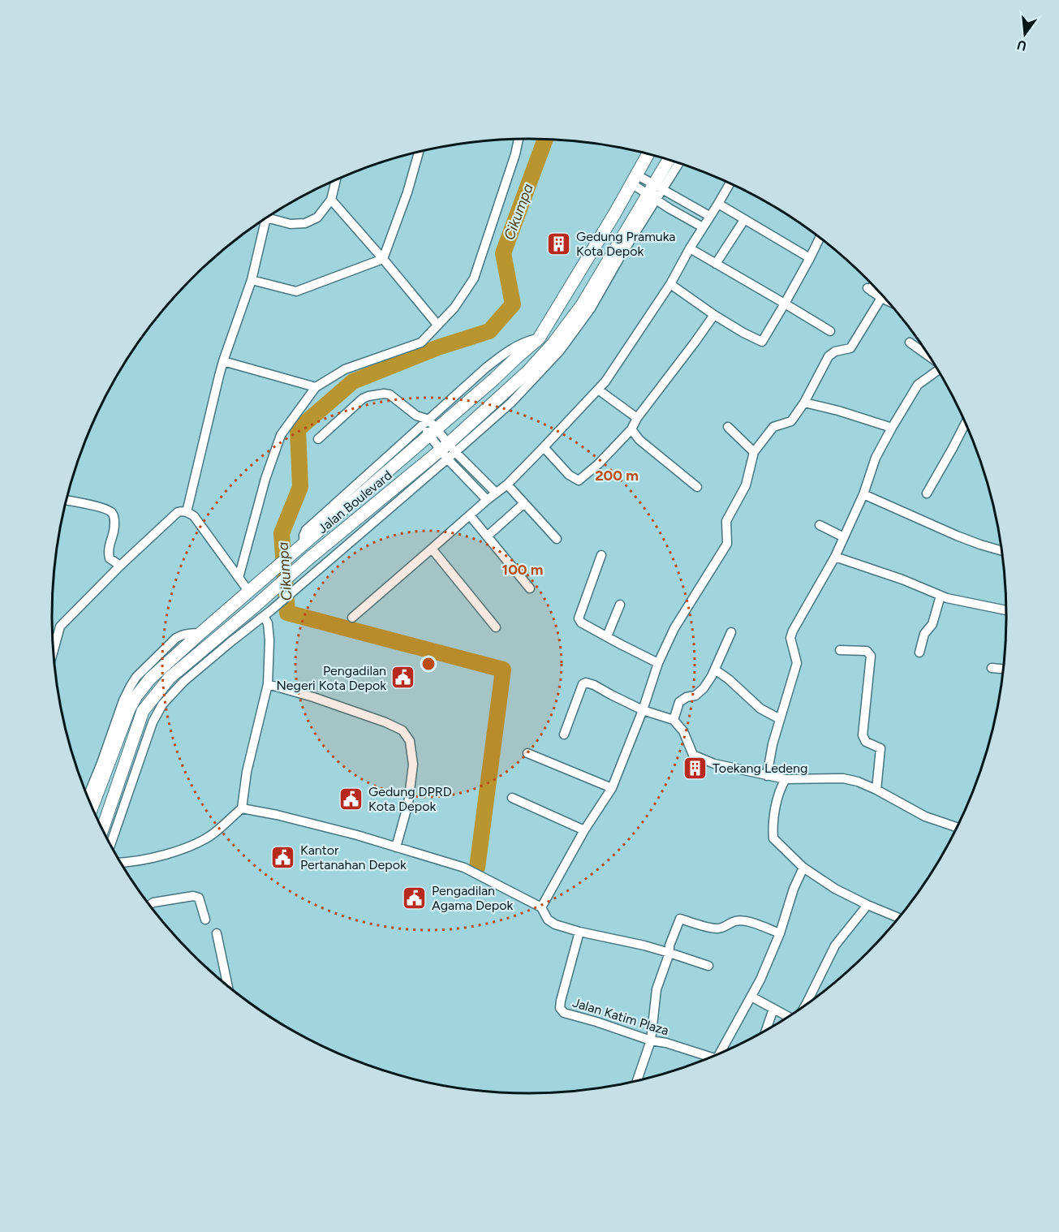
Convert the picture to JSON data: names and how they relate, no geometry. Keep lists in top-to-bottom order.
{
  "streets": {
    "main road": ["Jalan Boulevard"],
    "street": ["Jalan Katim Plaza"]
  },
  "water": ["Cikumpa"],
  "places": {
    "building": ["Gedung Pramuka Kota Depok", "Toekang Ledeng"],
    "public building": [
      "Pengadilan Negeri Kota Depok",
      "Gedung DPRD Kota Depok",
      "Kantor Pertanahan Depok",
      "Pengadilan Agama Depok"
    ]
  },
  "north": "bottom",
  "rings": ["200 m", "100 m"]
}
